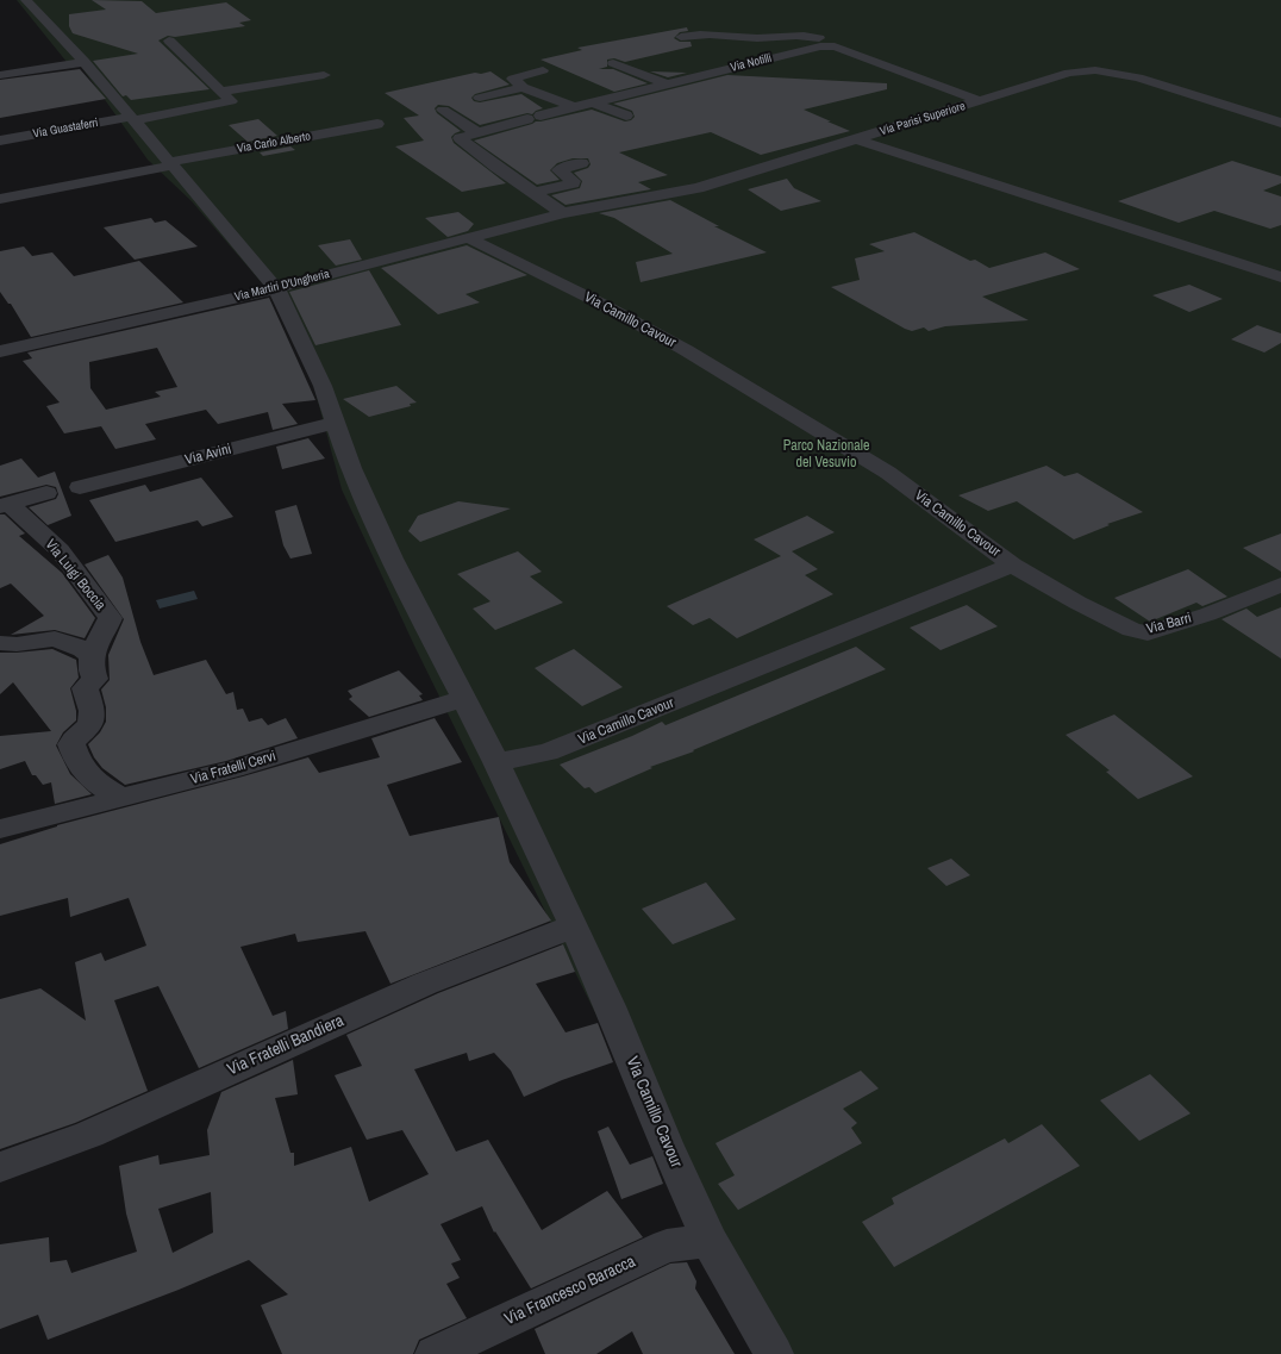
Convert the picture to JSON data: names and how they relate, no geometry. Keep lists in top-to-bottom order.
{
  "streets": {
    "street": [
      "Via Notilli",
      "Via Parisi Superiore",
      "Via Guastaferri",
      "Via Carlo Alberto",
      "Via Martiri D'Ungheria",
      "Via Camillo Cavour",
      "Via Avini",
      "Via Luigi Boccia",
      "Via Barri",
      "Via Fratelli Cervi",
      "Via Fratelli Bandiera",
      "Via Francesco Baracca"
    ]
  },
  "crossings": [
    ["Via Notilli", "Via Parisi Superiore"],
    ["Via Notilli", "Via Martiri D'Ungheria"],
    ["Via Parisi Superiore", "Via Martiri D'Ungheria"],
    ["Via Martiri D'Ungheria", "Via Camillo Cavour"],
    ["Via Camillo Cavour", "Via Avini"],
    ["Via Camillo Cavour", "Via Barri"],
    ["Via Camillo Cavour", "Via Fratelli Cervi"],
    ["Via Camillo Cavour", "Via Fratelli Bandiera"],
    ["Via Camillo Cavour", "Via Francesco Baracca"]
  ],
  "parks": ["Parco Nazionale del Vesuvio"]
}
